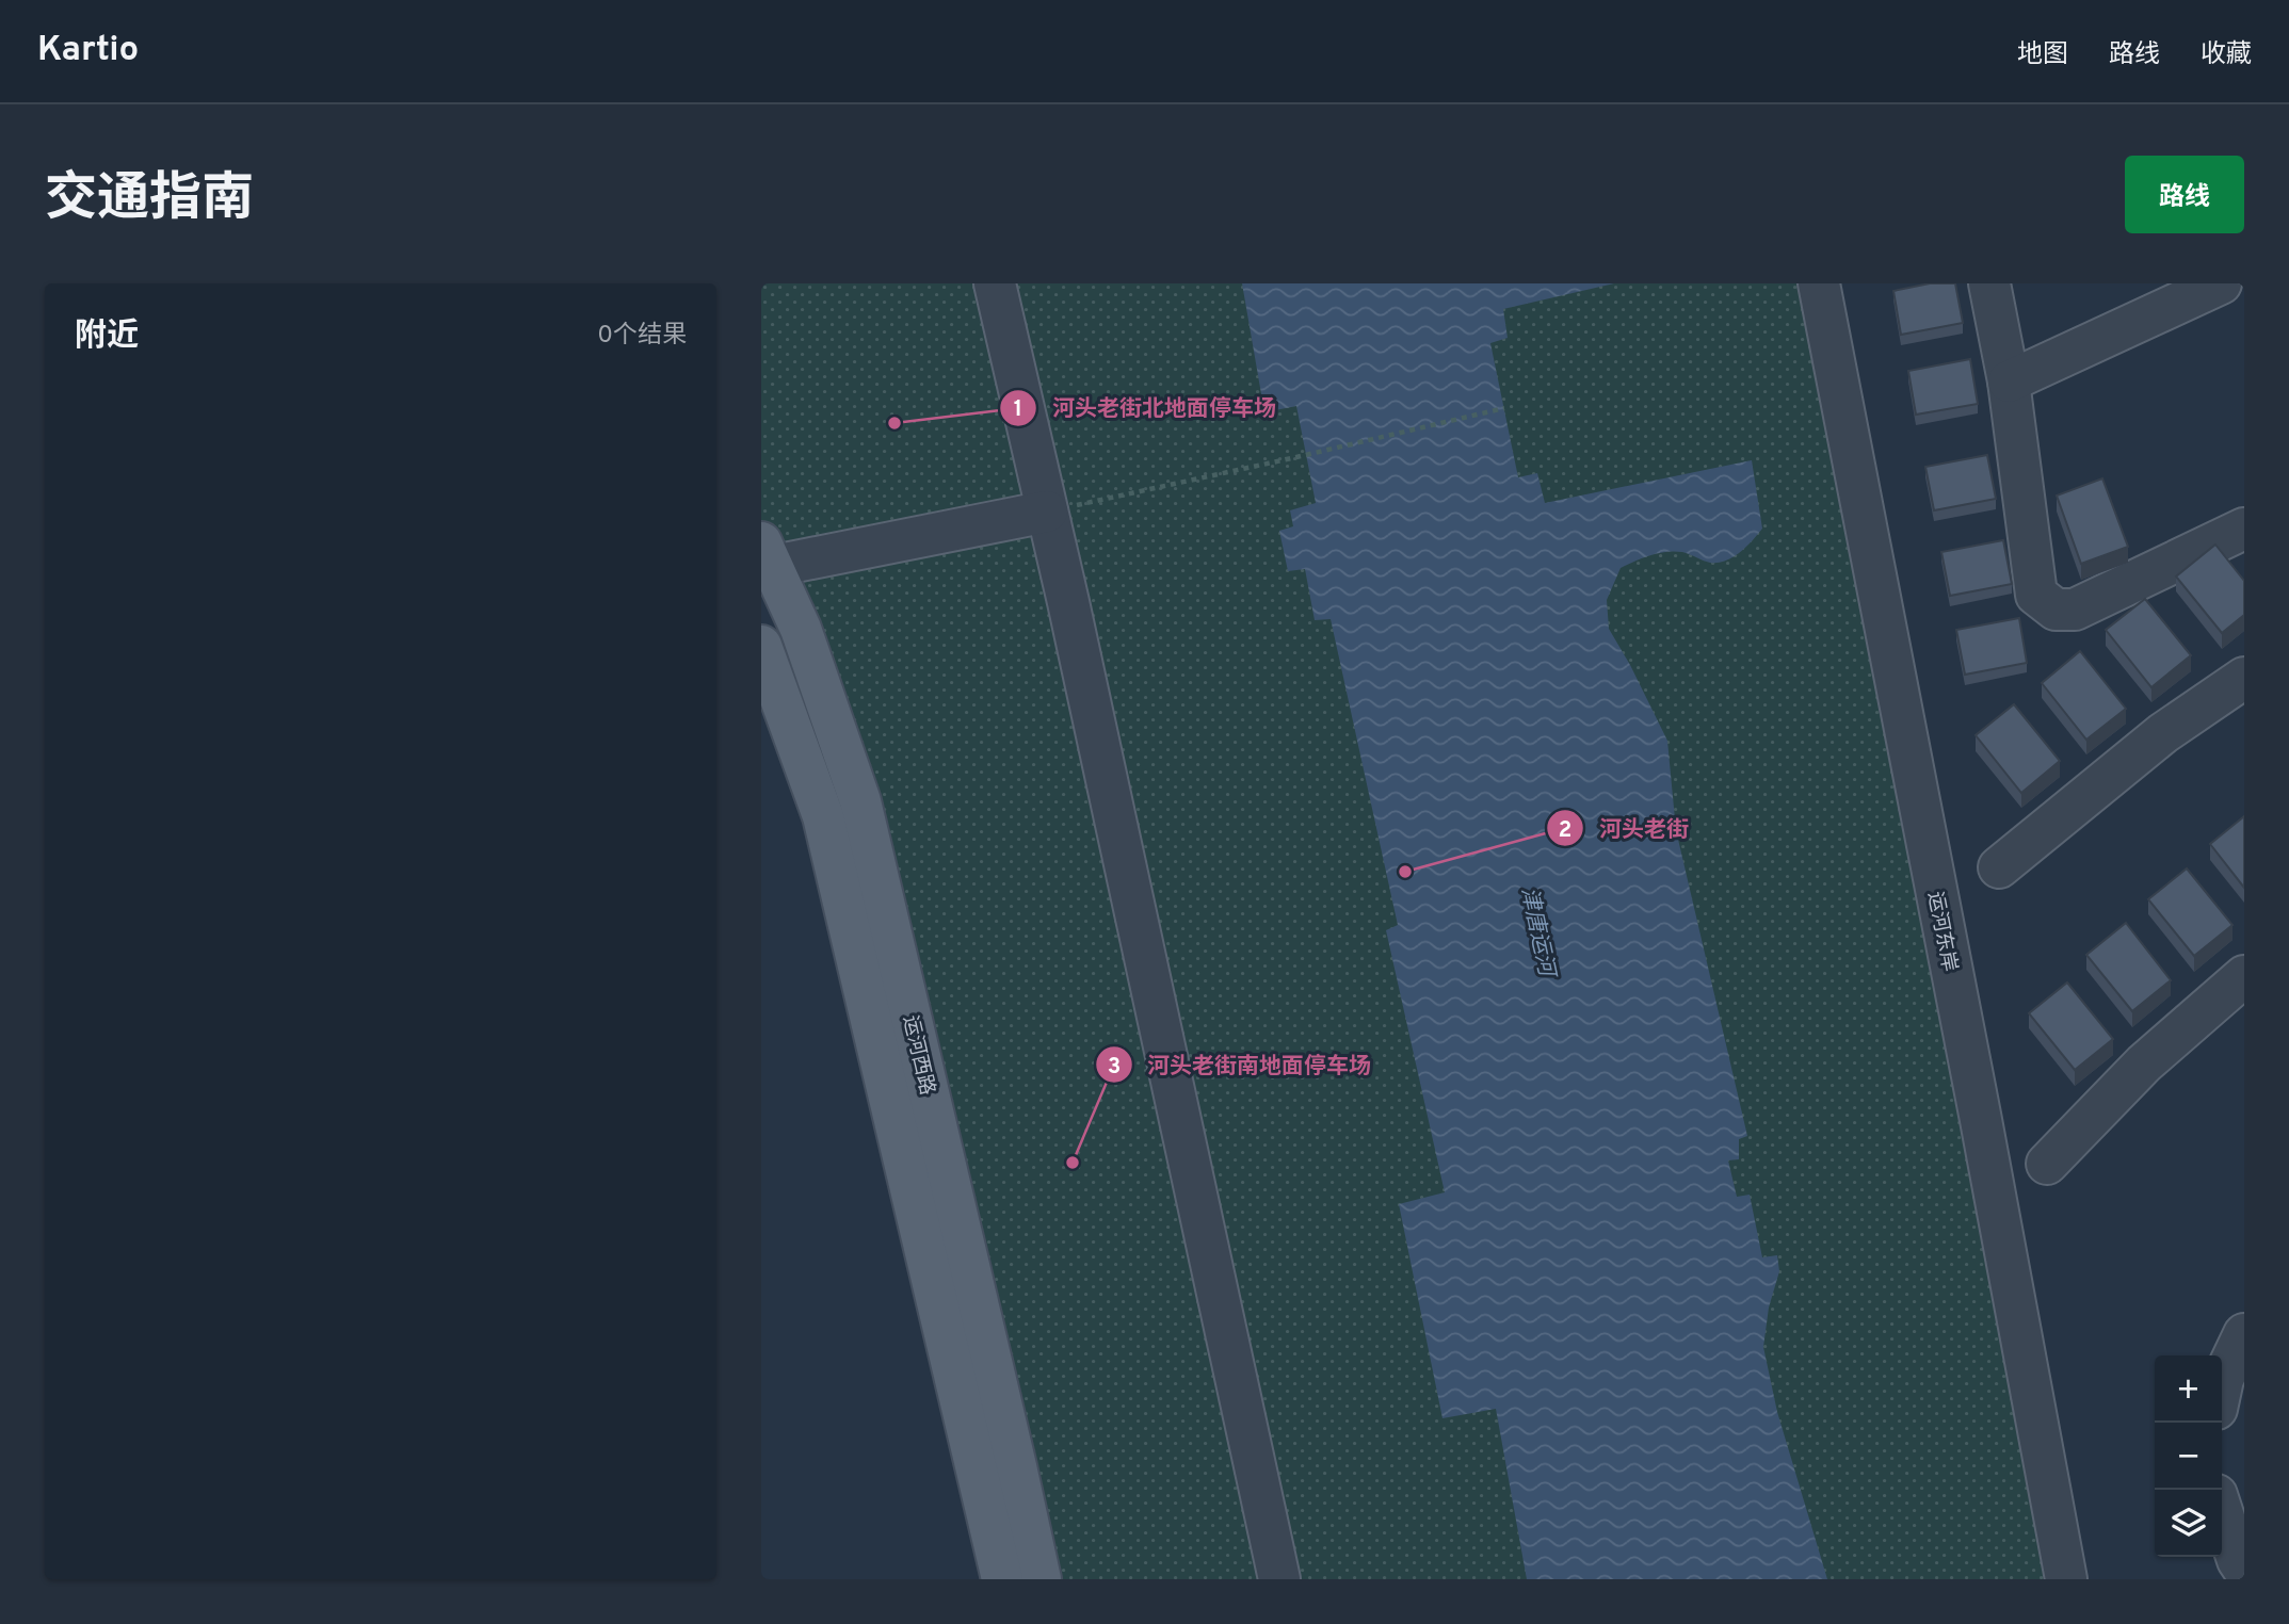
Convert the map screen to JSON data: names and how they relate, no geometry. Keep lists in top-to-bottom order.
{
  "streets": {
    "main road": ["运河西路"],
    "street": ["运河东岸"]
  },
  "water": ["津唐运河"],
  "places": ["河头老街北地面停车场", "河头老街", "河头老街南地面停车场"],
  "page": {
    "header": "Kartio",
    "nav": ["地图", "路线", "收藏"],
    "title": "交通指南",
    "buttons": "路线",
    "heading": ["附近", "0个结果"],
    "map_buttons": ["+", "−"]
  }
}
